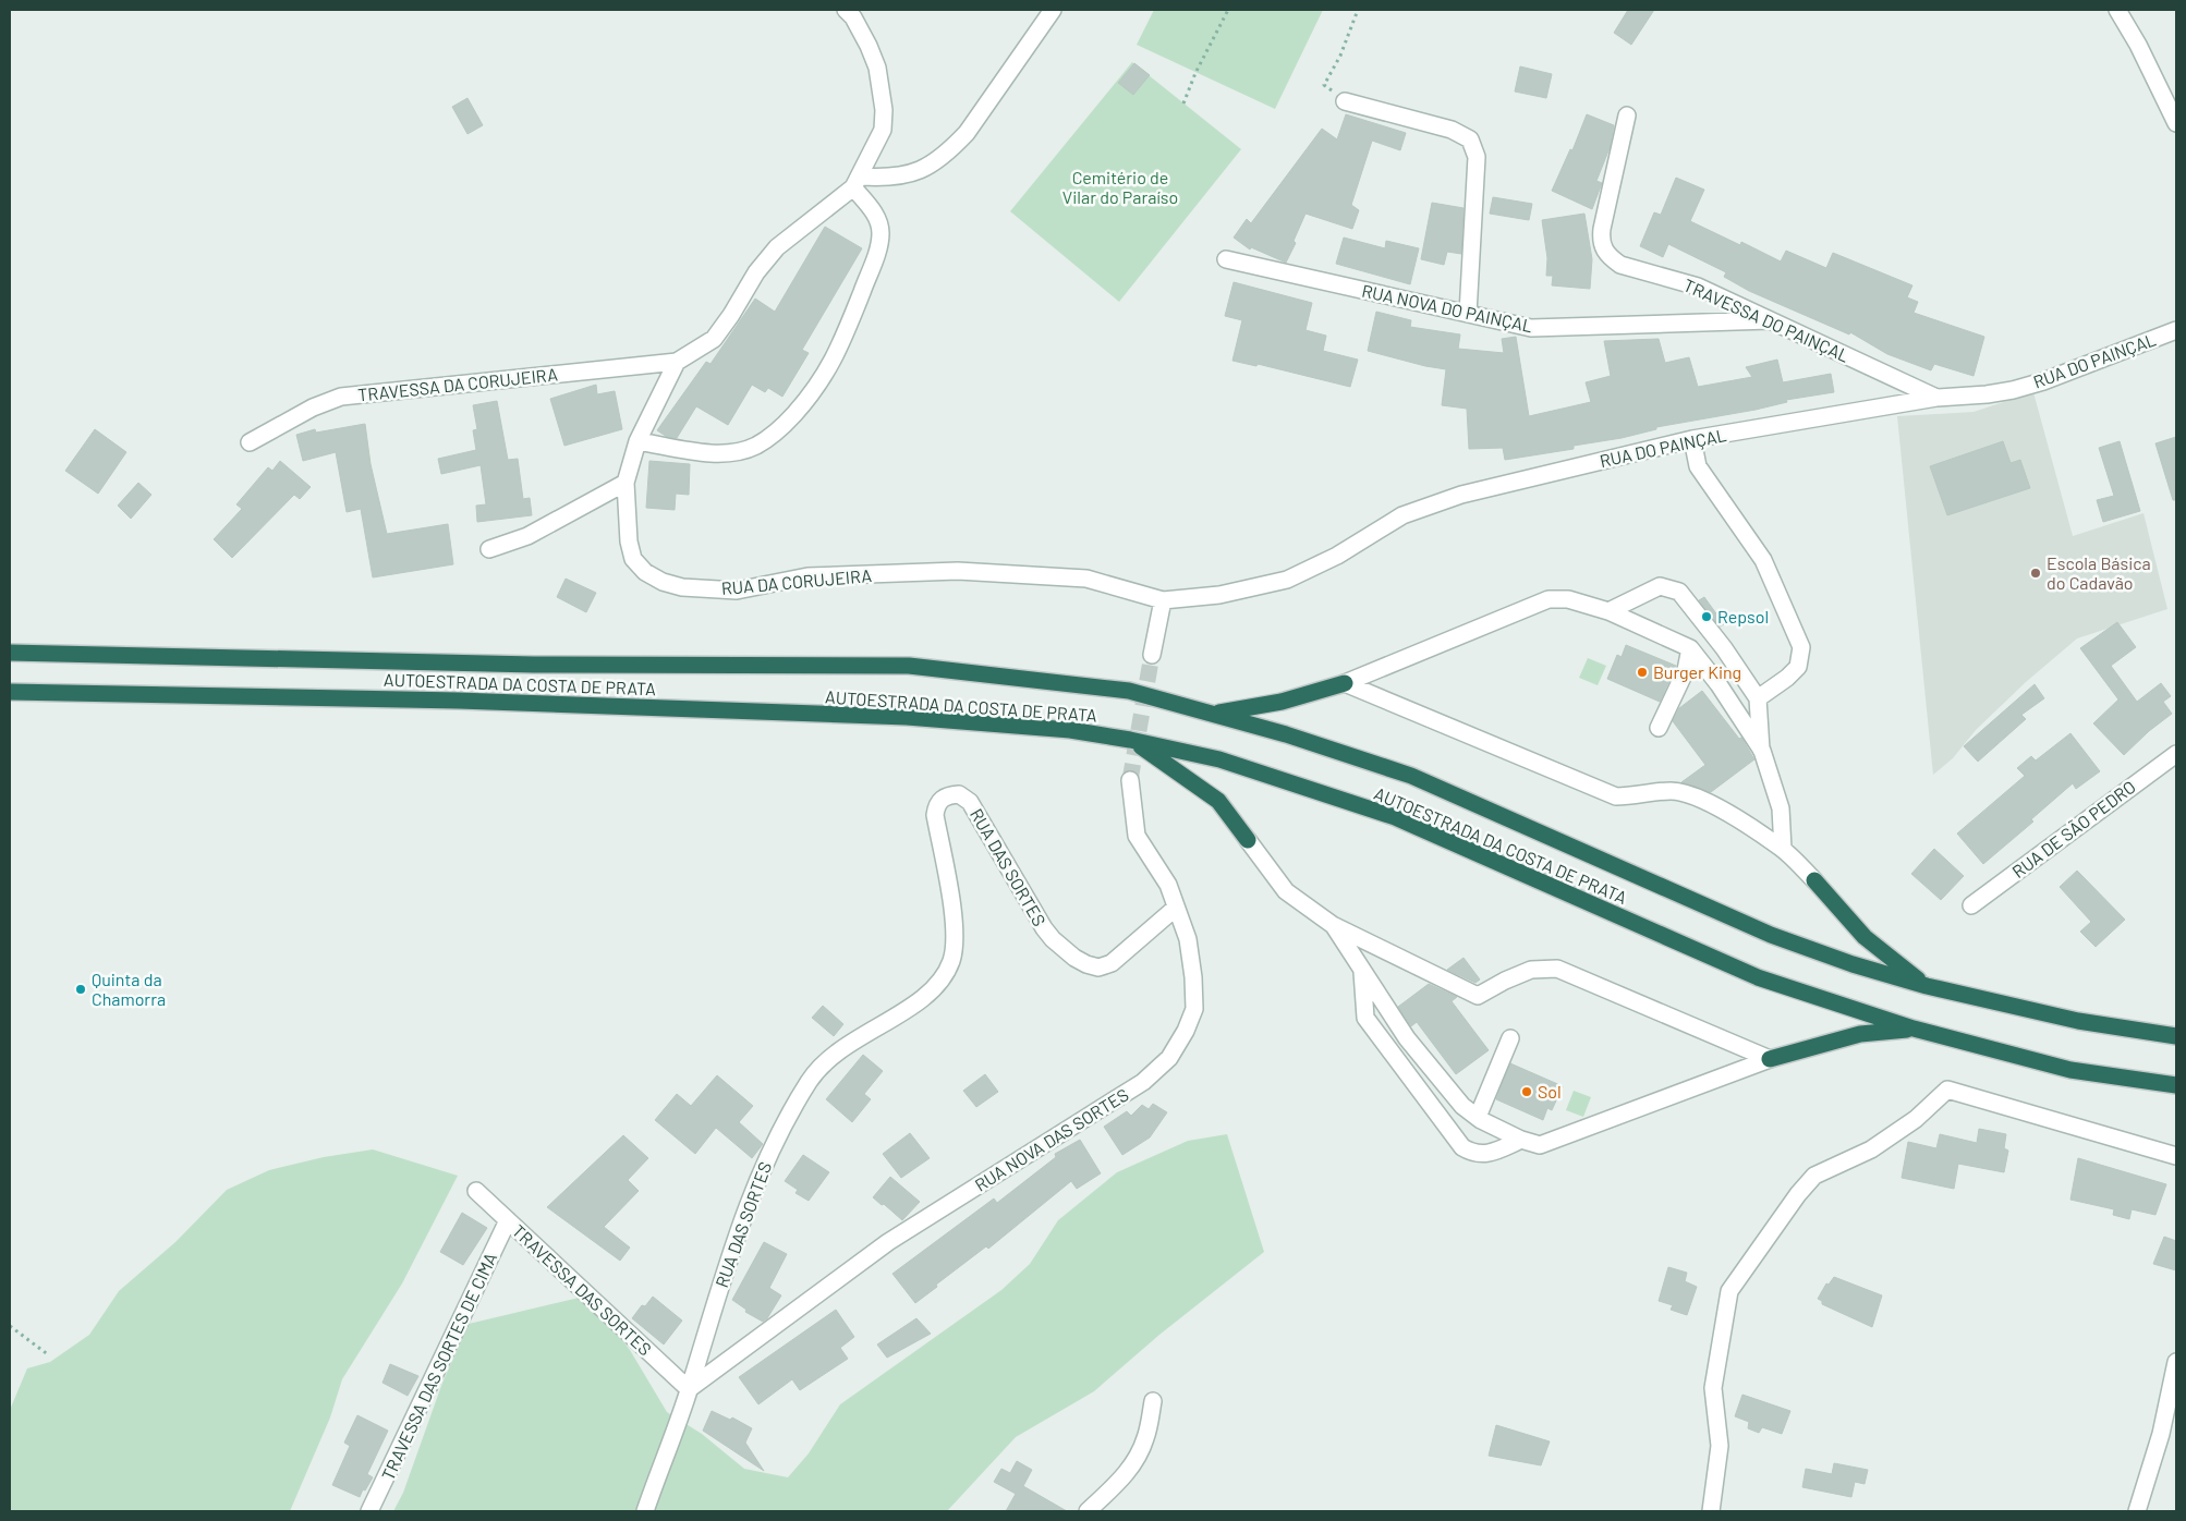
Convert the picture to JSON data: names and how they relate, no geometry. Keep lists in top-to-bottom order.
{
  "streets": {
    "highway": ["AUTOESTRADA DA COSTA DE PRATA"],
    "street": [
      "RUA NOVA DO PAINÇAL",
      "TRAVESSA DO PAINÇAL",
      "RUA DO PAINÇAL",
      "TRAVESSA DA CORUJEIRA",
      "RUA DA CORUJEIRA",
      "RUA DE SÃO PEDRO",
      "RUA DAS SORTES",
      "RUA NOVA DAS SORTES",
      "TRAVESSA DAS SORTES",
      "TRAVESSA DAS SORTES DE CIMA"
    ]
  },
  "crossings": [
    ["RUA NOVA DO PAINÇAL", "TRAVESSA DO PAINÇAL"],
    ["TRAVESSA DO PAINÇAL", "RUA DO PAINÇAL"],
    ["RUA DO PAINÇAL", "RUA DA CORUJEIRA"],
    ["TRAVESSA DA CORUJEIRA", "RUA DA CORUJEIRA"],
    ["RUA DAS SORTES", "RUA NOVA DAS SORTES"],
    ["RUA DAS SORTES", "TRAVESSA DAS SORTES"],
    ["RUA NOVA DAS SORTES", "TRAVESSA DAS SORTES"],
    ["TRAVESSA DAS SORTES", "TRAVESSA DAS SORTES DE CIMA"]
  ],
  "parks": ["Cemitério de Vilar do Paraíso"],
  "places": [
    "Escola Básica do Cadavão",
    "Repsol",
    "Burger King",
    "Quinta da Chamorra",
    "Sol"
  ]
}
